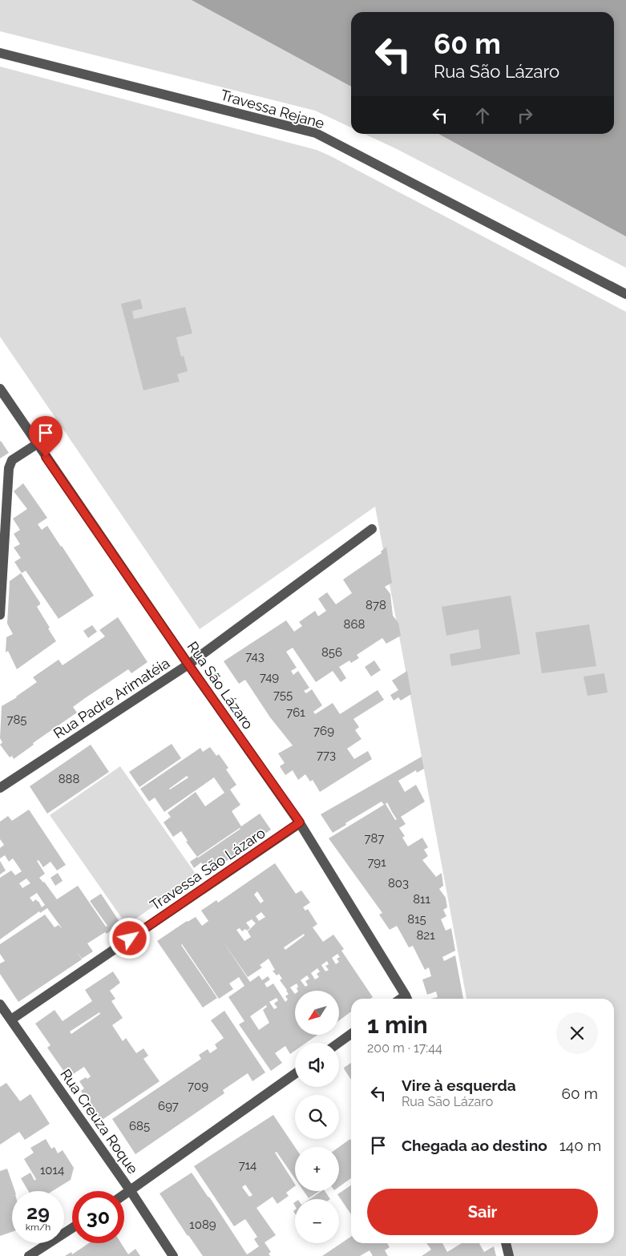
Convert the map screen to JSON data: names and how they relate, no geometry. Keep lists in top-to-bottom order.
{
  "streets": {
    "street": [
      "Travessa Rejane",
      "Rua São Lázaro",
      "Rua Padre Arimatéia",
      "Travessa São Lázaro",
      "Rua Creuza Roque"
    ]
  },
  "crossings": [
    ["Rua São Lázaro", "Rua Padre Arimatéia"],
    ["Rua São Lázaro", "Travessa São Lázaro"],
    ["Travessa São Lázaro", "Rua Creuza Roque"]
  ],
  "house_numbers": [
    "878",
    "868",
    "856",
    "743",
    "749",
    "755",
    "761",
    "785",
    "769",
    "773",
    "888",
    "787",
    "791",
    "803",
    "811",
    "815",
    "821",
    "709",
    "697",
    "685",
    "714",
    "1014",
    "1089"
  ],
  "north": "bottom left",
  "page": {
    "turn": ["60 m", "Rua São Lázaro"],
    "map_buttons": ["+", "−"],
    "heading": ["1 min", "200 m · 17:44"],
    "list": [
      {
        "name": "Vire à esquerda",
        "note": "Rua São Lázaro",
        "value": "60 m"
      },
      {
        "name": "Chegada ao destino",
        "value": "140 m"
      }
    ],
    "buttons": "Sair",
    "speed": "29 km/h",
    "limit": "30"
  }
}
